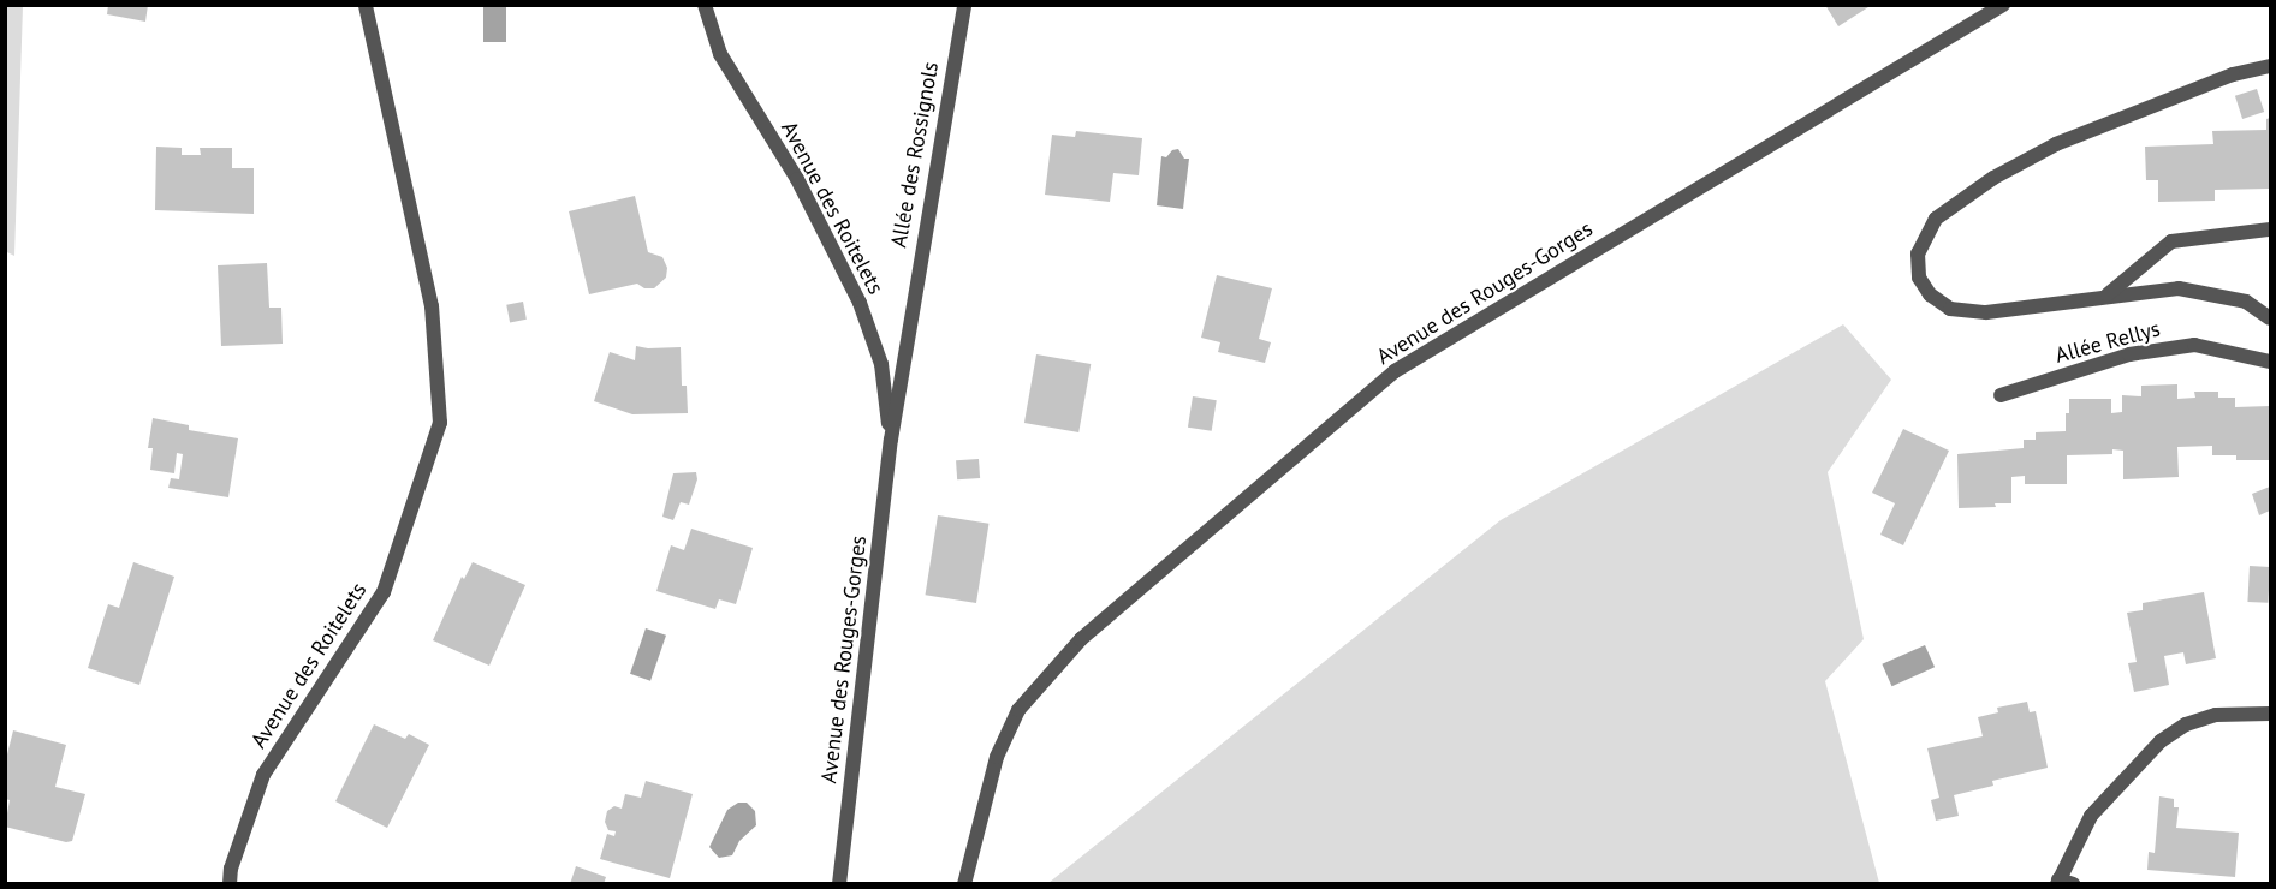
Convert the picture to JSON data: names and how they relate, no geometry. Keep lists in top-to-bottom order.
{
  "streets": {
    "street": [
      "Allée des Rossignols",
      "Avenue des Roitelets",
      "Avenue des Rouges-Gorges",
      "Allée Rellys"
    ]
  },
  "crossings": [
    ["Allée des Rossignols", "Avenue des Roitelets"],
    ["Allée des Rossignols", "Avenue des Rouges-Gorges"],
    ["Avenue des Roitelets", "Avenue des Rouges-Gorges"]
  ]
}
